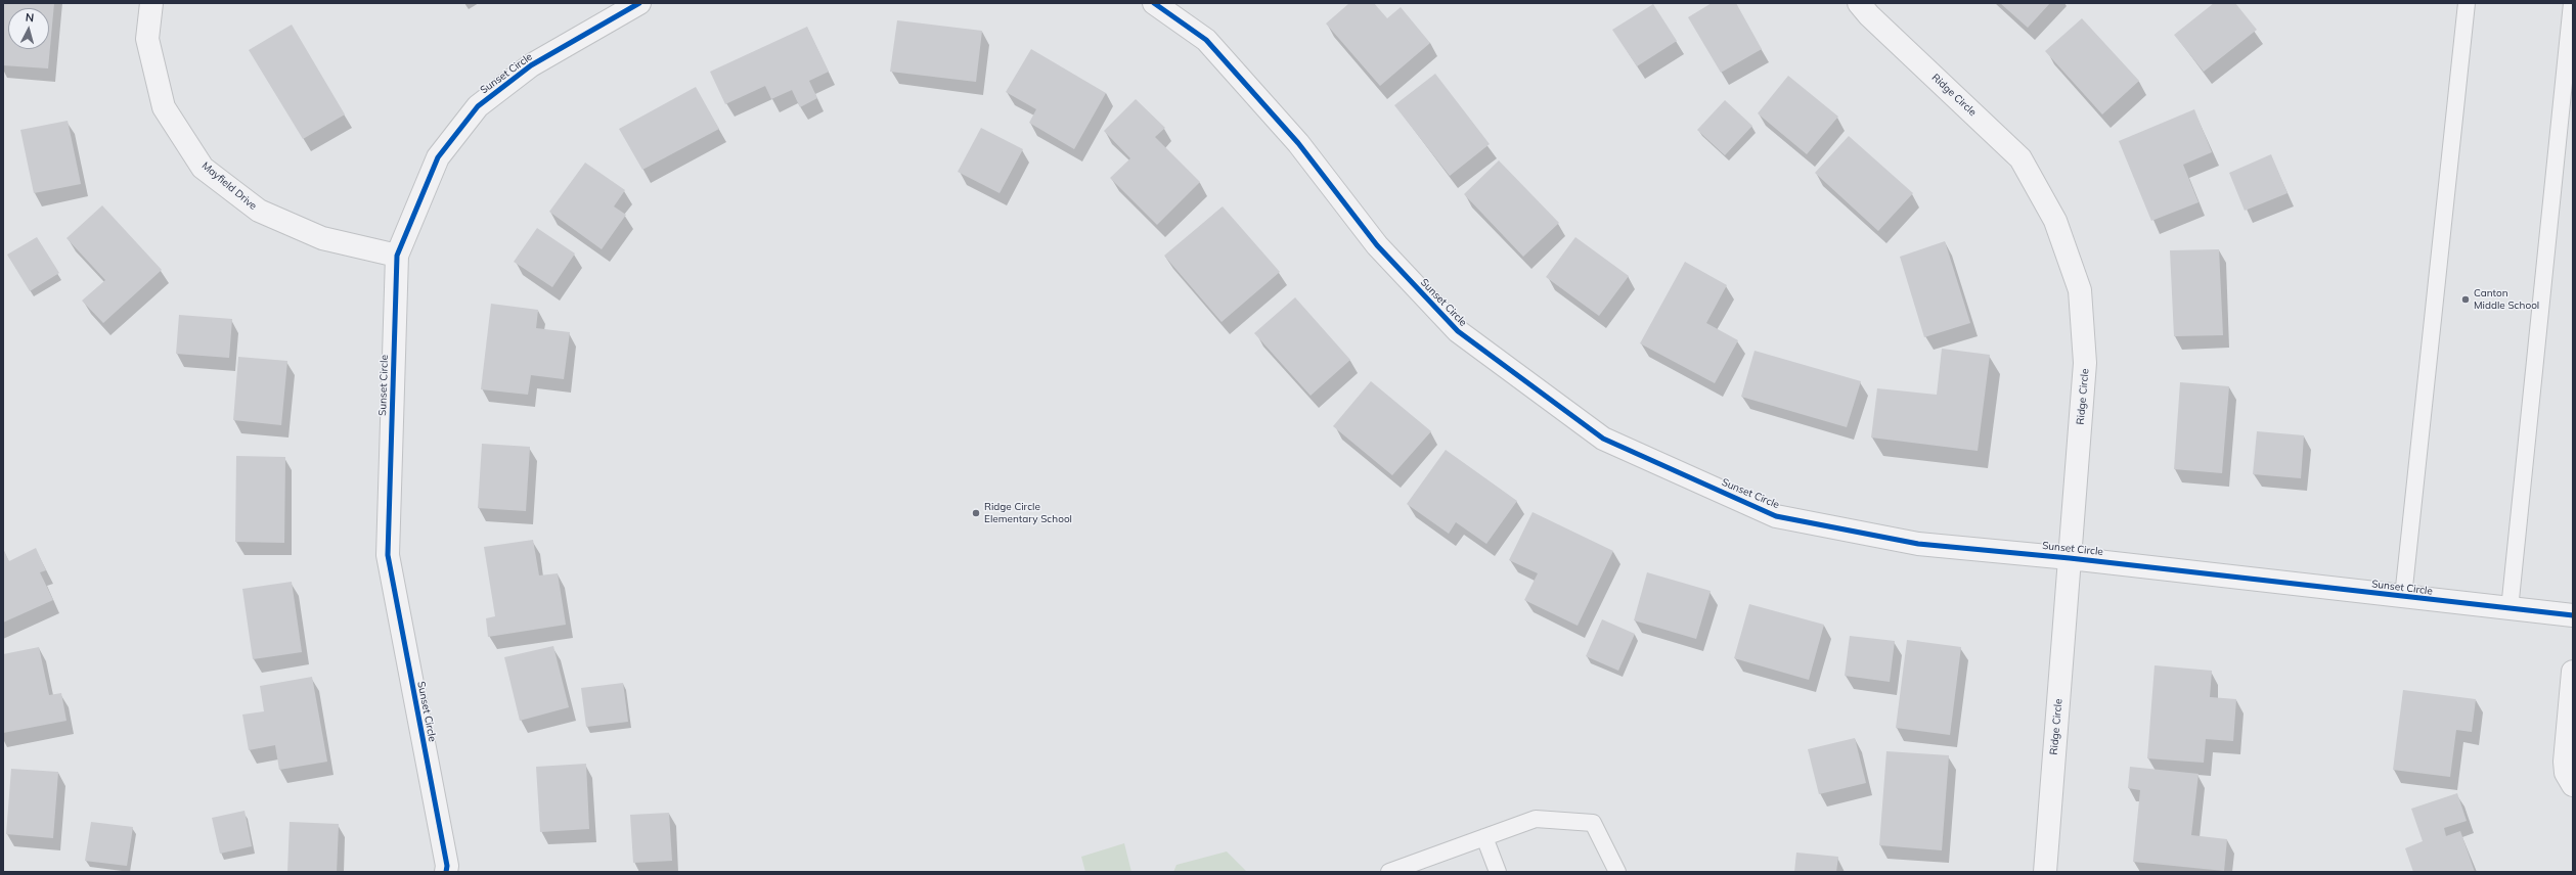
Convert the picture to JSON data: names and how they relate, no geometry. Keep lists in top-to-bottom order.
{
  "streets": {
    "street": ["Sunset Circle", "Ridge Circle", "Mayfield Drive"]
  },
  "crossings": [
    ["Sunset Circle", "Ridge Circle"],
    ["Sunset Circle", "Mayfield Drive"]
  ],
  "places": ["Canton Middle School", "Ridge Circle Elementary School"],
  "north": "top"
}
